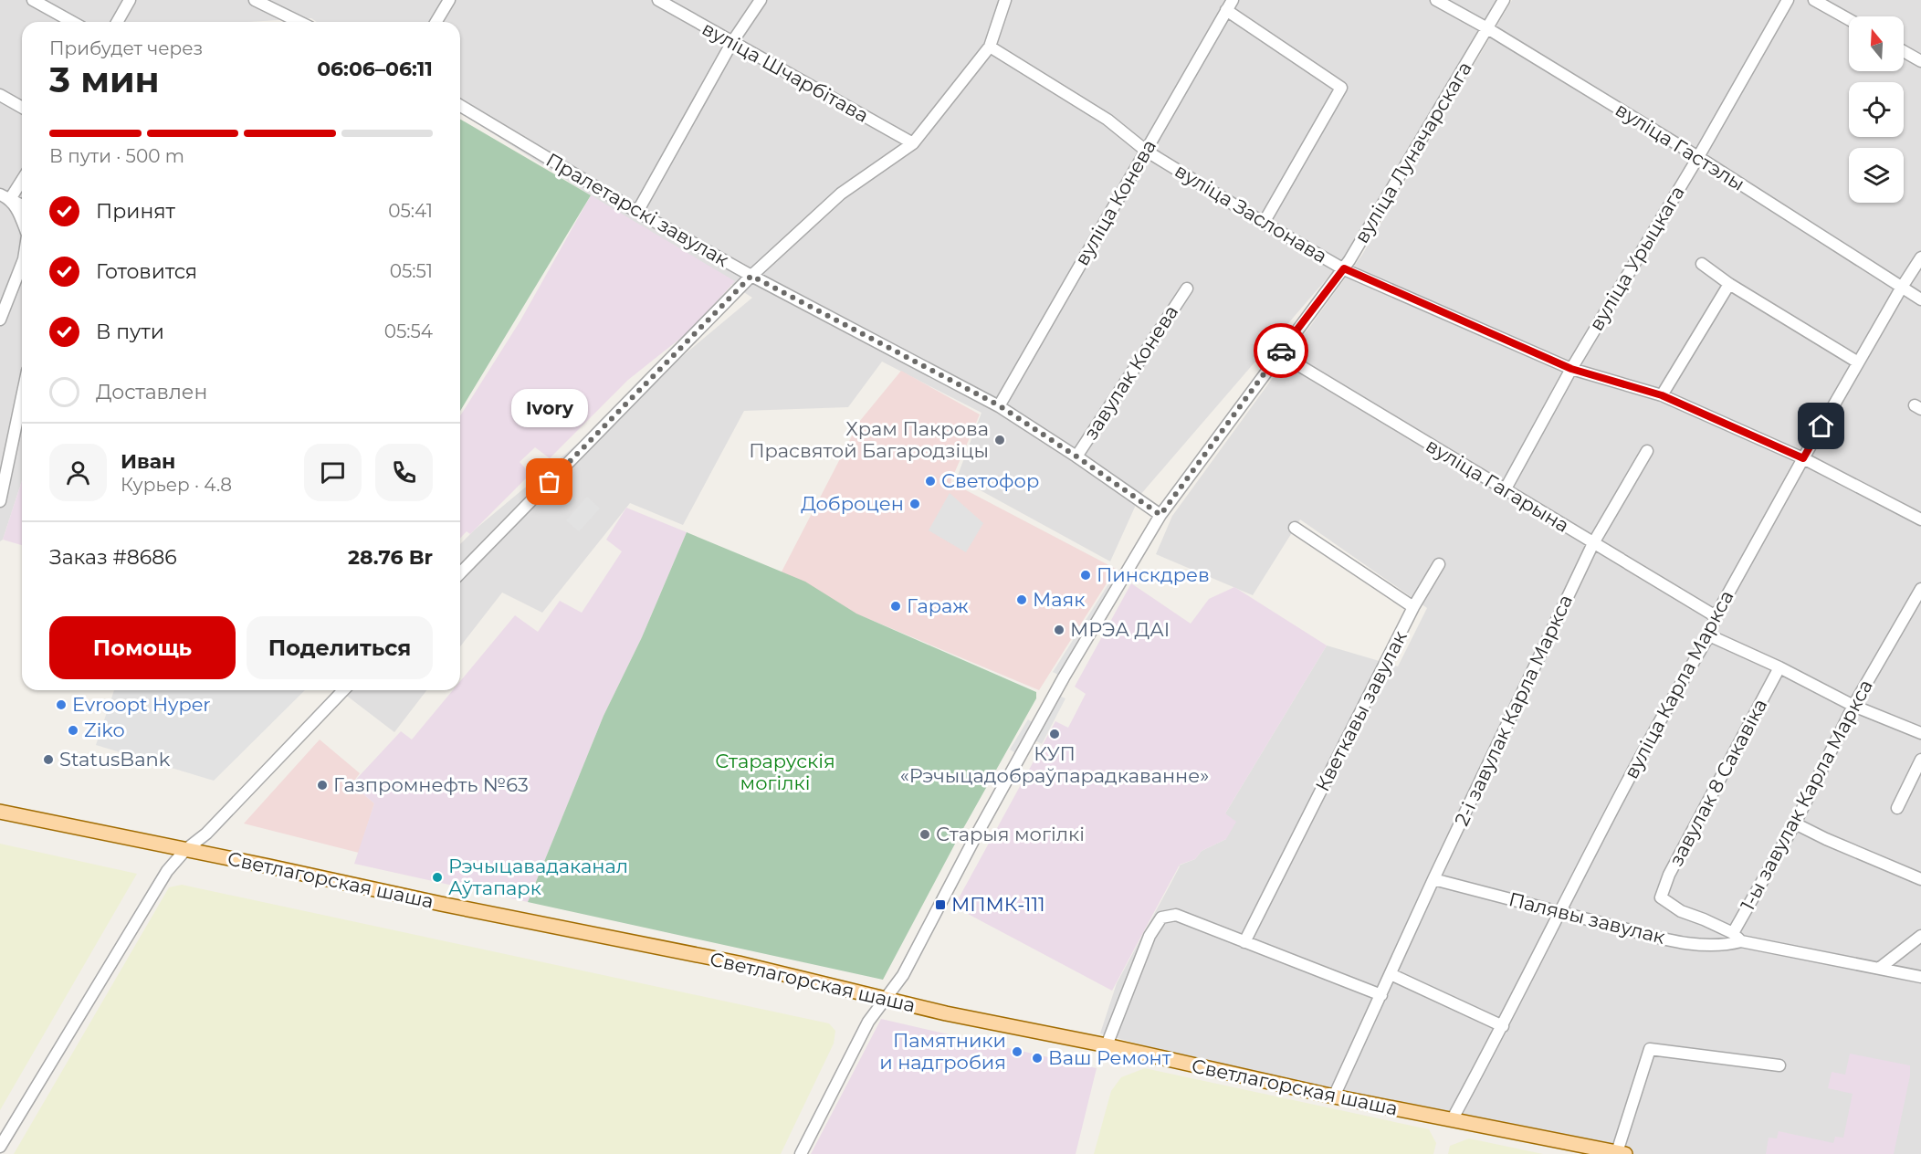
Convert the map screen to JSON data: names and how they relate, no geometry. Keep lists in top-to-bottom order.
{
  "streets": {
    "main road": ["Светлагорская шаша"],
    "street": [
      "вуліца Шчарбітава",
      "вуліца Гастэлы",
      "вуліца Луначарскага",
      "вуліца Конева",
      "Пралетарскі завулак",
      "вуліца Заслонава",
      "вуліца Урыцкага",
      "завулак Конева",
      "вуліца Гагарына",
      "вуліца Карла Маркса",
      "2-і завулак Карла Маркса",
      "Кветкавы завулак",
      "завулак 8 Сакавіка",
      "1-ы завулак Карла Маркса",
      "Палявы завулак"
    ]
  },
  "crossings": [
    ["вуліца Гастэлы", "вуліца Луначарскага"],
    ["вуліца Гастэлы", "вуліца Урыцкага"],
    ["вуліца Гастэлы", "вуліца Карла Маркса"],
    ["вуліца Луначарскага", "Пралетарскі завулак"],
    ["вуліца Луначарскага", "вуліца Заслонава"],
    ["вуліца Луначарскага", "вуліца Гагарына"],
    ["вуліца Луначарскага", "Светлагорская шаша"],
    ["вуліца Конева", "Пралетарскі завулак"],
    ["вуліца Конева", "вуліца Заслонава"],
    ["Пралетарскі завулак", "завулак Конева"],
    ["вуліца Заслонава", "вуліца Урыцкага"],
    ["вуліца Заслонава", "вуліца Карла Маркса"],
    ["вуліца Урыцкага", "вуліца Гагарына"],
    ["вуліца Гагарына", "вуліца Карла Маркса"],
    ["вуліца Гагарына", "2-і завулак Карла Маркса"],
    ["вуліца Карла Маркса", "Светлагорская шаша"],
    ["вуліца Карла Маркса", "Палявы завулак"],
    ["2-і завулак Карла Маркса", "Светлагорская шаша"],
    ["2-і завулак Карла Маркса", "Палявы завулак"],
    ["завулак 8 Сакавіка", "1-ы завулак Карла Маркса"],
    ["1-ы завулак Карла Маркса", "Палявы завулак"]
  ],
  "parks": ["Старарускія могілкі"],
  "places": {
    "other": [
      "Храм Пакрова Прасвятой Багародзіцы",
      "Светофор",
      "Ivory",
      "Доброцен",
      "Пинскдрев",
      "Маяк",
      "Гараж",
      "МРЭА ДАІ",
      "Evroopt Hyper",
      "Ziko",
      "КУП «Рэчыцадобраўпарадкаванне»",
      "StatusBank",
      "Газпромнефть №63",
      "Старыя могілкі",
      "Рэчыцавадаканал Аўтапарк",
      "Памятники и надгробия",
      "Ваш Ремонт"
    ],
    "transit": ["МПМК-111"]
  },
  "north": "top",
  "page": {
    "heading": ["3 мин", "Прибудет через", "06:06–06:11"],
    "panel": [
      "Иван",
      "Курьер · 4.8",
      "Заказ #8686",
      "28.76 Br"
    ],
    "bar": "В пути · 500 m",
    "list": [
      ["Принят", "05:41"],
      ["Готовится", "05:51"],
      ["В пути", "05:54"],
      "Доставлен"
    ],
    "bubble": "Ivory",
    "buttons": ["Помощь", "Поделиться"]
  }
}
